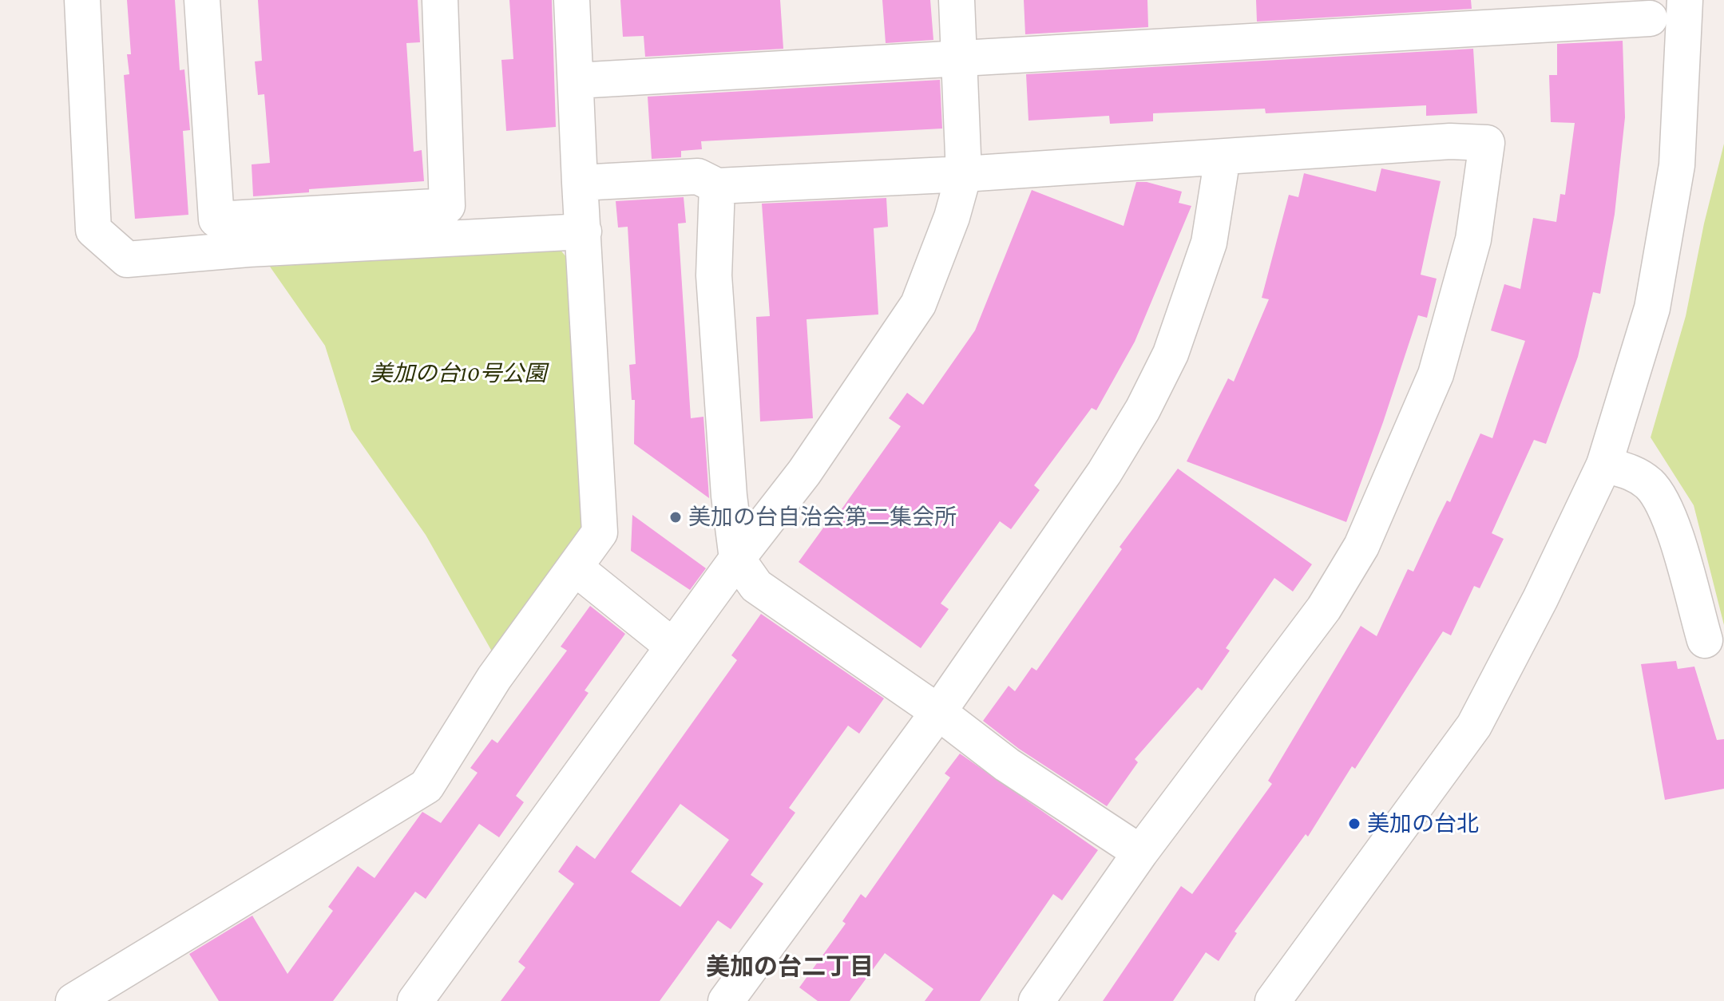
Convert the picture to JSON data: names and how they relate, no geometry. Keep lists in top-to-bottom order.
{
  "districts": ["美加の台二丁目"],
  "parks": ["美加の台10号公園"],
  "places": ["美加の台自治会第二集会所", "美加の台北"]
}
